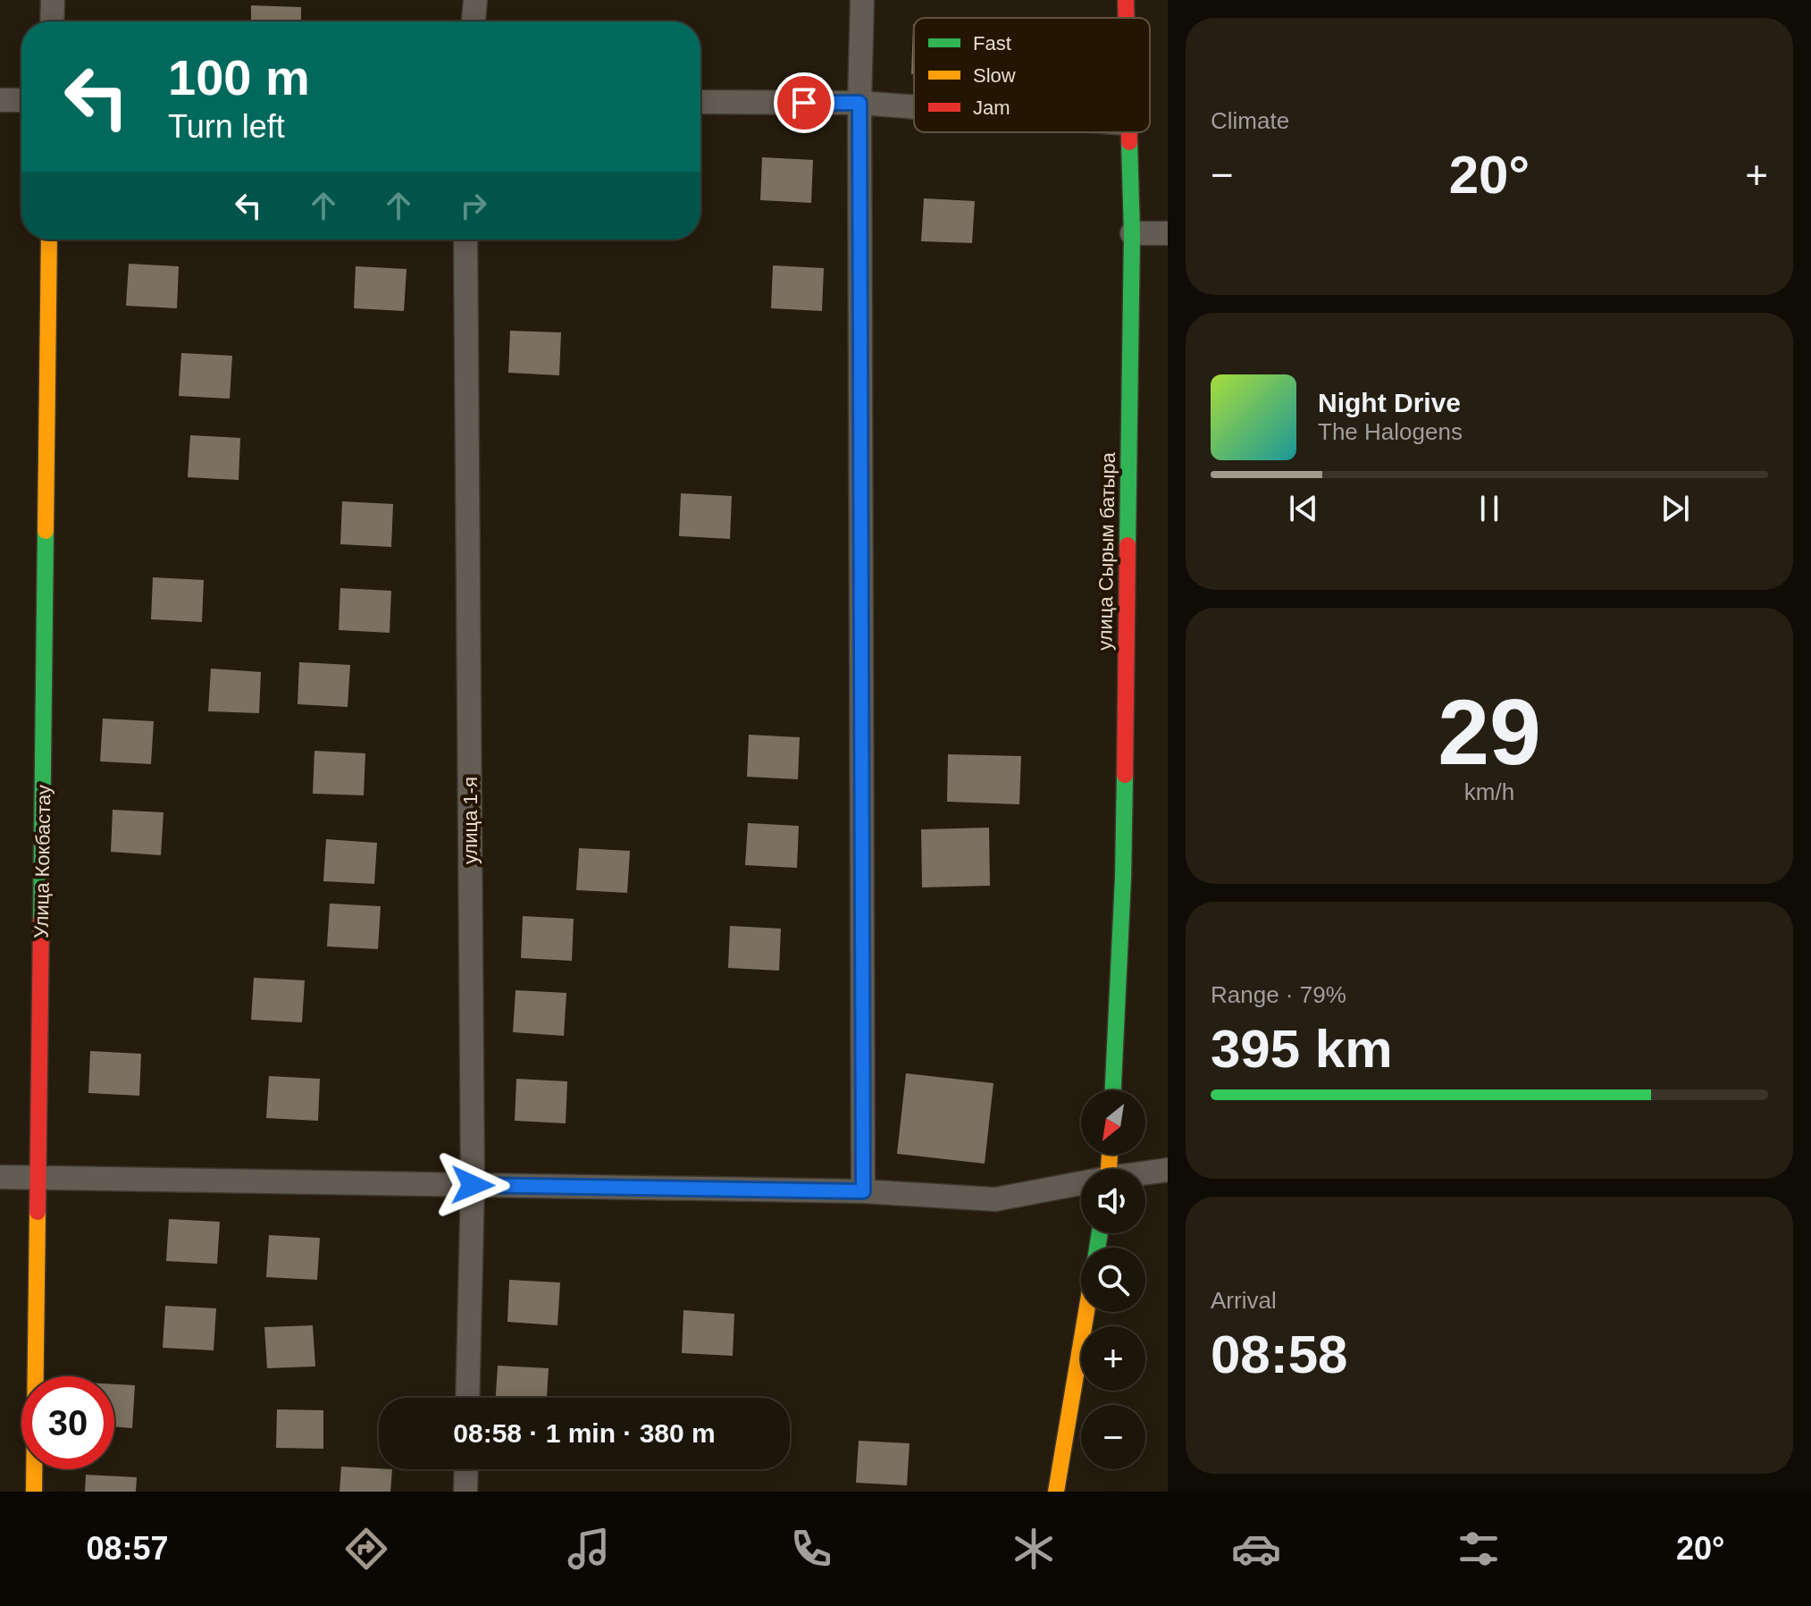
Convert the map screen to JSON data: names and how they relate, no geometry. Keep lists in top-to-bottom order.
{
  "streets": {
    "street": ["улица Сырым батыра", "улица 1-я", "Улица Кокбастау"]
  },
  "legend": ["Fast", "Slow", "Jam"],
  "north": "bottom left",
  "page": {
    "tile": [
      "Climate",
      ["29", "km/h"],
      ["Range · 79%", "395 km"],
      ["Arrival", "08:58"]
    ],
    "turn": ["100 m", "Turn left"],
    "heat": ["−", "20°", "+"],
    "song": ["Night Drive", "The Halogens"],
    "map_buttons": ["+", "−"],
    "limit": "30",
    "trip": "08:58 · 1 min · 380 m",
    "tabs": ["08:57", "20°"]
  }
}
